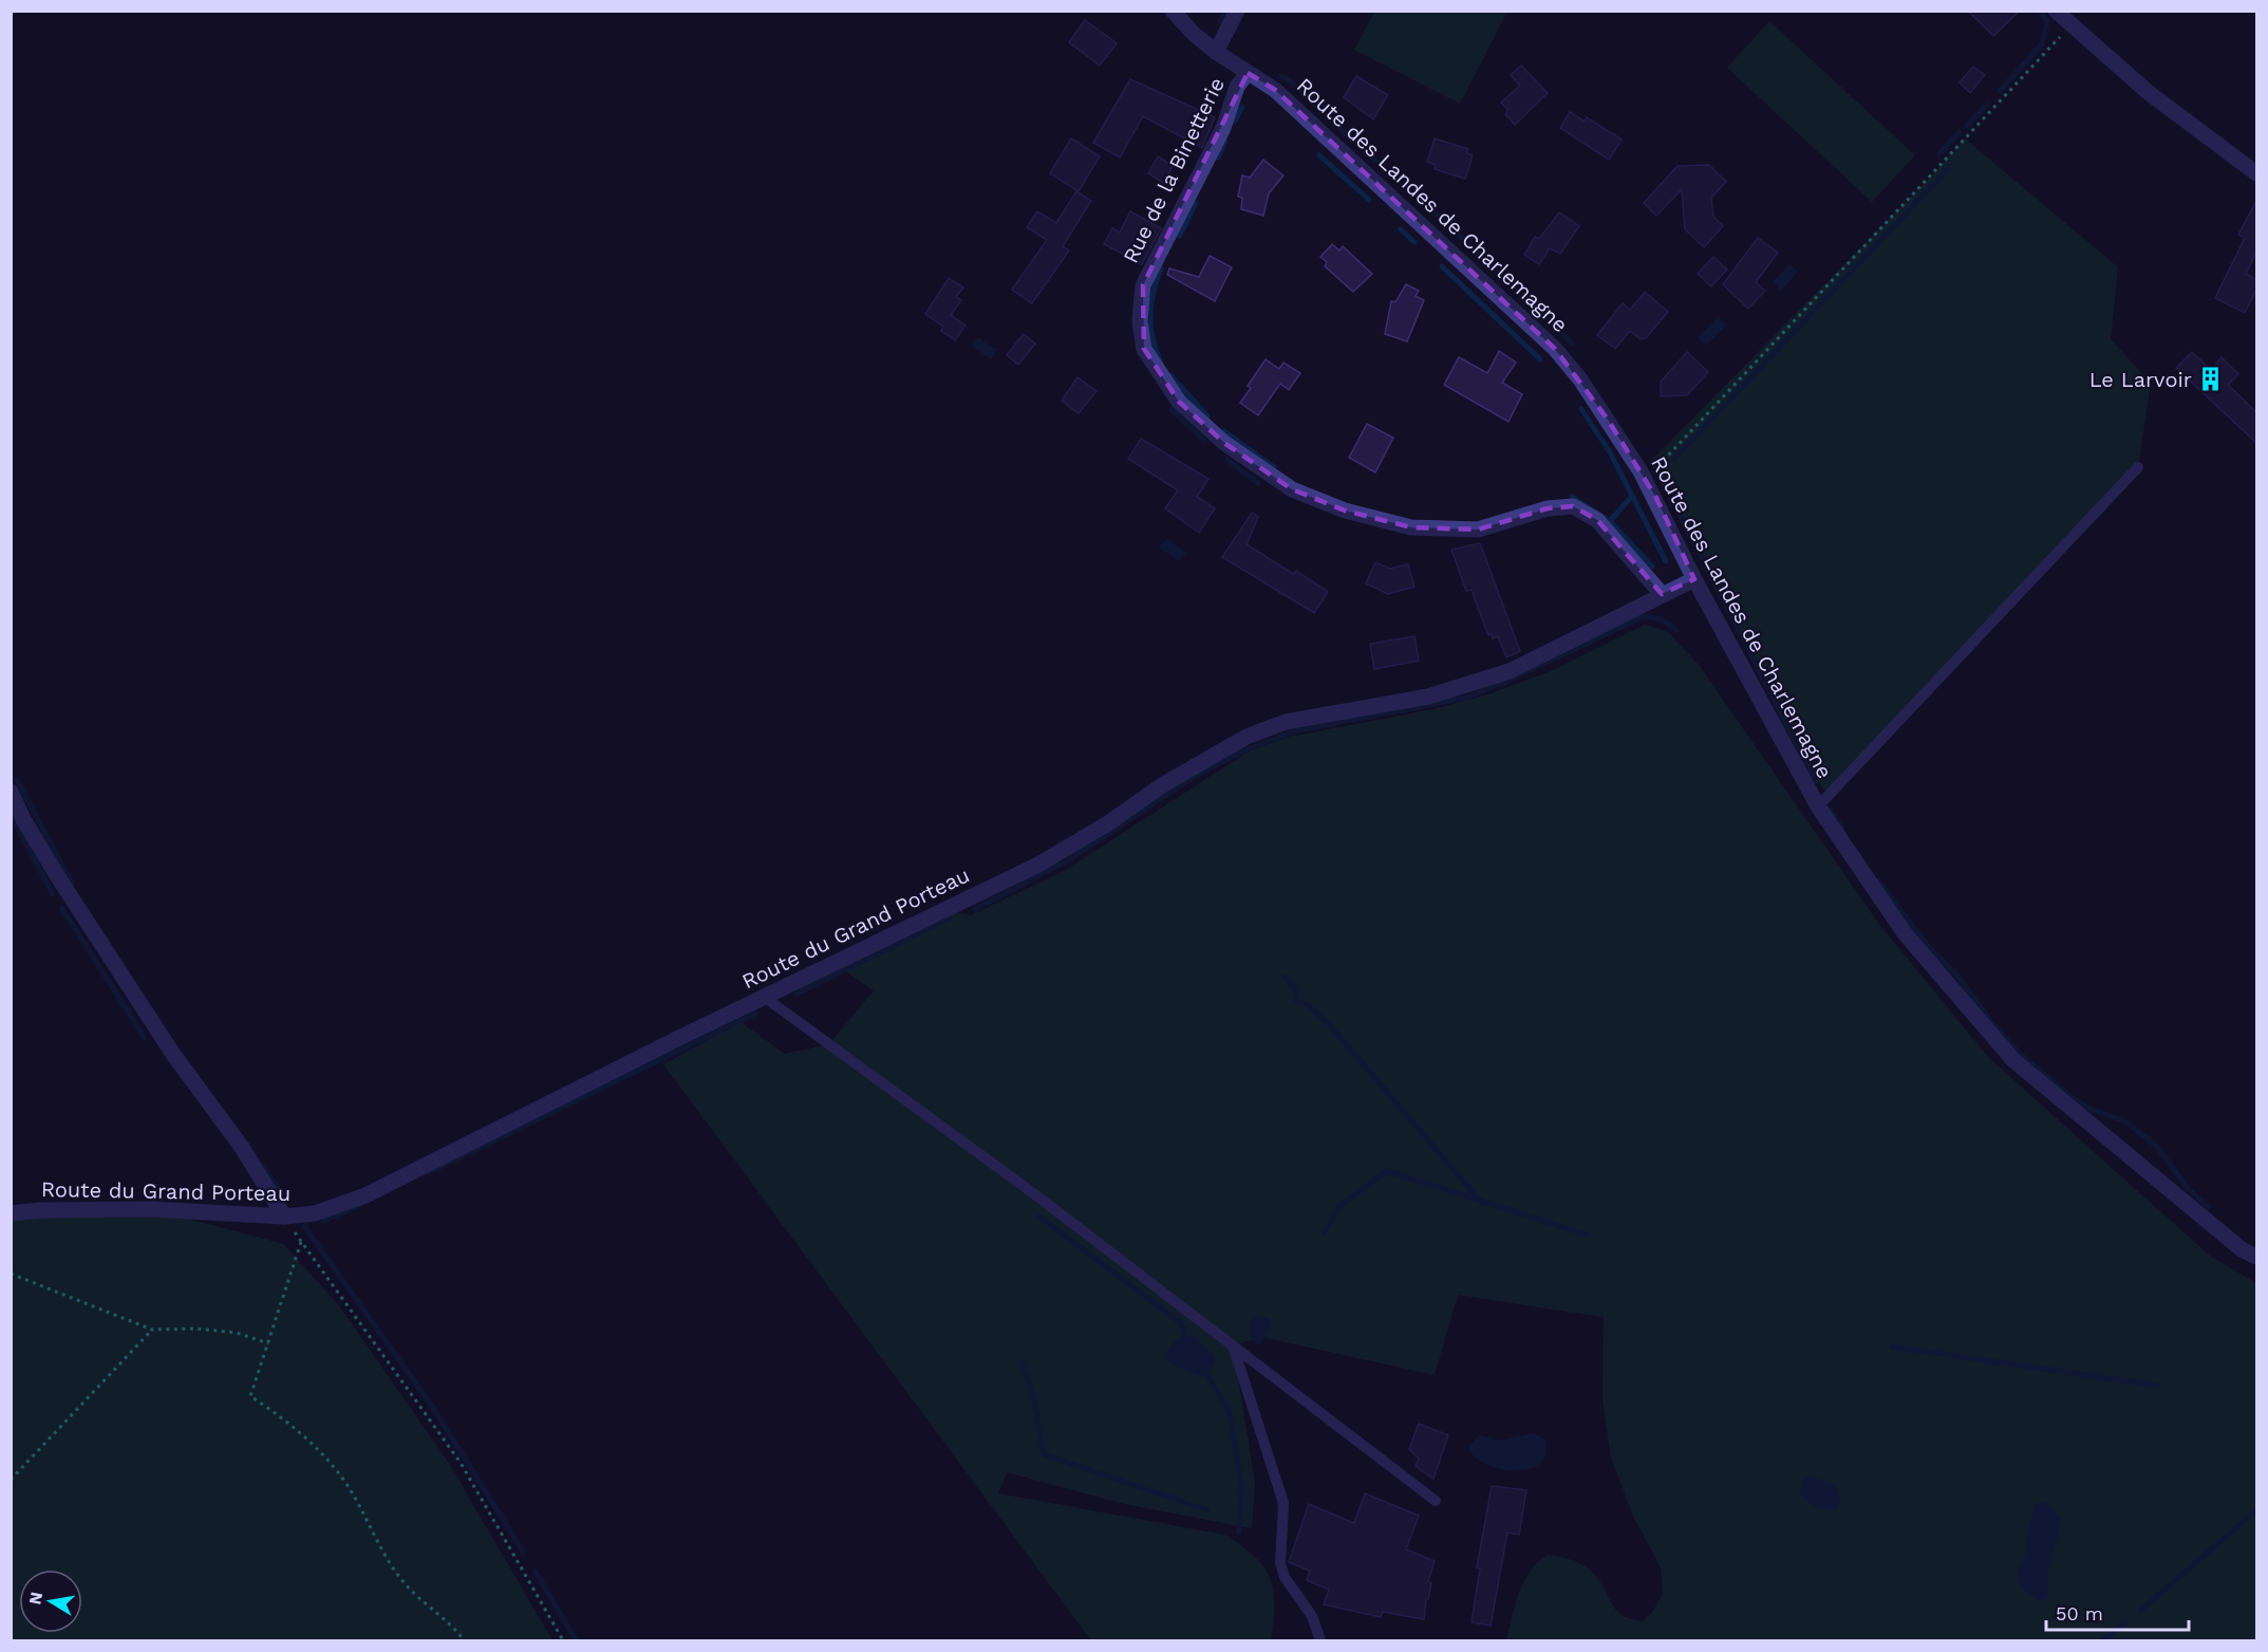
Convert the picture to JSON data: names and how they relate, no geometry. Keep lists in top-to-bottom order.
{
  "streets": {
    "street": ["Rue de la Binetterie", "Route des Landes de Charlemagne", "Route du Grand Porteau"]
  },
  "crossings": [
    ["Rue de la Binetterie", "Route des Landes de Charlemagne"],
    ["Rue de la Binetterie", "Route du Grand Porteau"],
    ["Route des Landes de Charlemagne", "Route du Grand Porteau"]
  ],
  "places": {
    "building": ["Le Larvoir"]
  },
  "scale_bar": "50 m",
  "north": "left"
}
